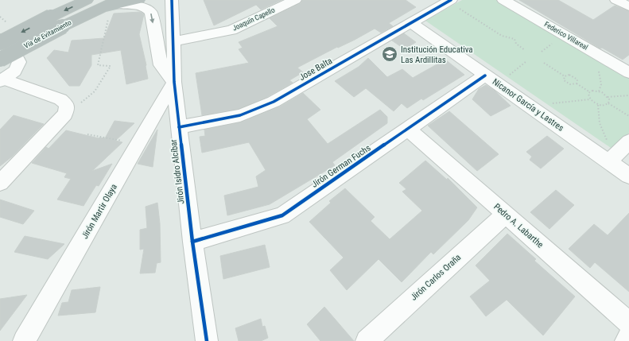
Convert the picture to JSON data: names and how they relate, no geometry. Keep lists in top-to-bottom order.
{
  "streets": {
    "highway": ["Vía de Evitamiento"],
    "street": [
      "Joaquín Capello",
      "Federico Villareal",
      "Jose Balta",
      "Nicanor García y Lastres",
      "Jirón German Fuchs",
      "Jirón Isidro Alcíbar",
      "Jirón Martir Olaya",
      "Pedro A. Labarthe",
      "Jirón Carlos Oraña"
    ]
  },
  "crossings": [
    ["Joaquín Capello", "Jirón Isidro Alcíbar"],
    ["Jose Balta", "Nicanor García y Lastres"],
    ["Jose Balta", "Jirón Isidro Alcíbar"],
    ["Nicanor García y Lastres", "Jirón German Fuchs"],
    ["Jirón German Fuchs", "Jirón Isidro Alcíbar"],
    ["Jirón German Fuchs", "Pedro A. Labarthe"],
    ["Jirón Isidro Alcíbar", "Jirón Martir Olaya"],
    ["Pedro A. Labarthe", "Jirón Carlos Oraña"]
  ],
  "places": {
    "school or university": ["Institución Educativa Las Ardillitas"]
  }
}
